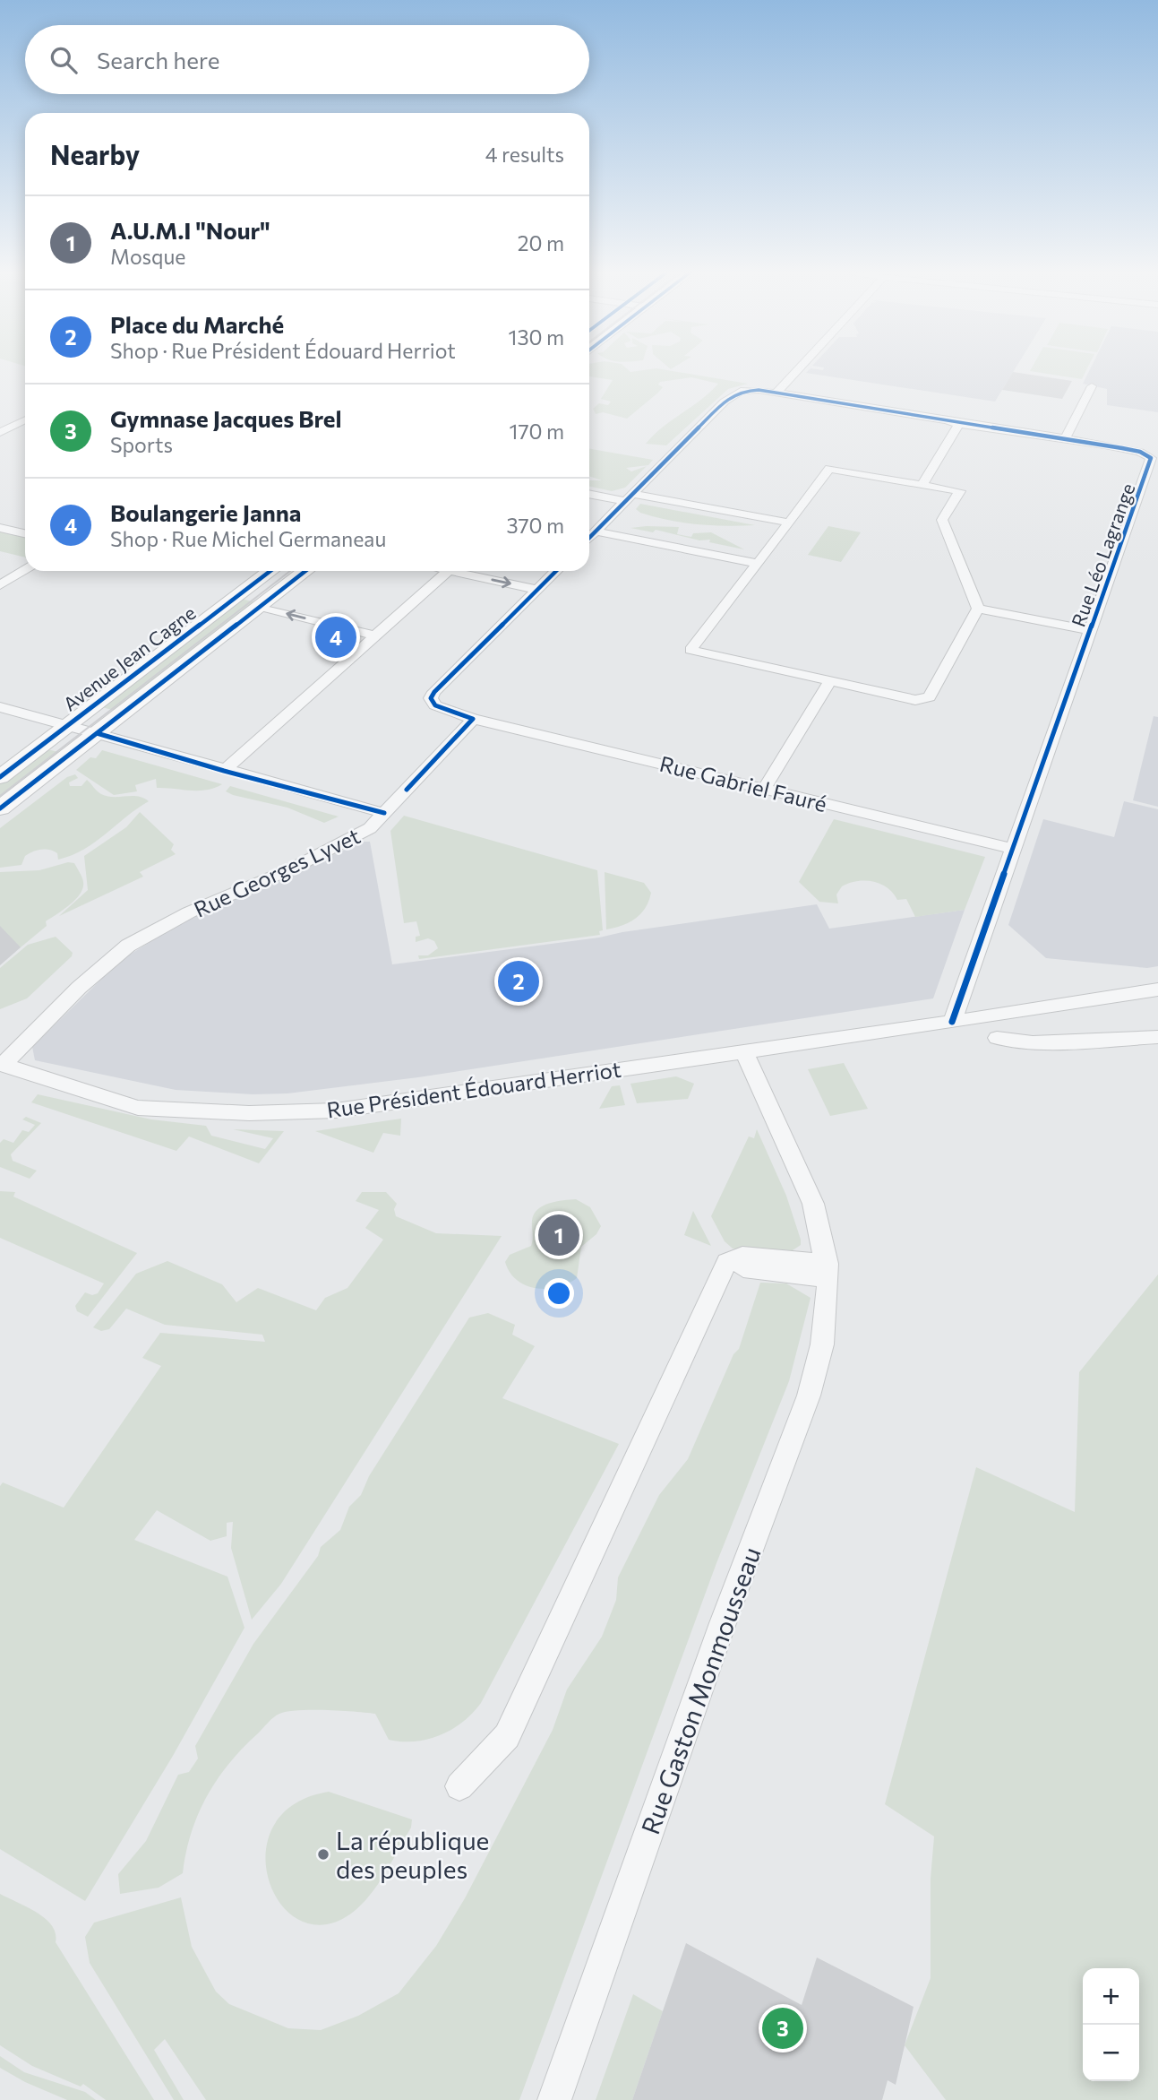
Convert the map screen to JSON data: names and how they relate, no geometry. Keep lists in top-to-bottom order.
{
  "streets": {
    "street": [
      "Rue Léo Lagrange",
      "Avenue Jean Cagne",
      "Rue Gabriel Fauré",
      "Rue Georges Lyvet",
      "Rue Président Édouard Herriot",
      "Rue Gaston Monmousseau"
    ]
  },
  "crossings": [
    ["Rue Léo Lagrange", "Rue Gabriel Fauré"],
    ["Rue Léo Lagrange", "Rue Président Édouard Herriot"],
    ["Rue Gabriel Fauré", "Rue Georges Lyvet"],
    ["Rue Georges Lyvet", "Rue Président Édouard Herriot"],
    ["Rue Président Édouard Herriot", "Rue Gaston Monmousseau"]
  ],
  "places": ["La république des peuples"],
  "page": {
    "search": "Search here",
    "heading": ["Nearby", "4 results"],
    "list": [
      {
        "mark": "1",
        "name": "A.U.M.I \"Nour\"",
        "note": "Mosque",
        "value": "20 m"
      },
      {
        "mark": "2",
        "name": "Place du Marché",
        "note": "Shop · Rue Président Édouard Herriot",
        "value": "130 m"
      },
      {
        "mark": "3",
        "name": "Gymnase Jacques Brel",
        "note": "Sports",
        "value": "170 m"
      },
      {
        "mark": "4",
        "name": "Boulangerie Janna",
        "note": "Shop · Rue Michel Germaneau",
        "value": "370 m"
      }
    ],
    "pins": [
      "4",
      "2",
      "1",
      "3"
    ],
    "map_buttons": ["+", "−"]
  }
}
